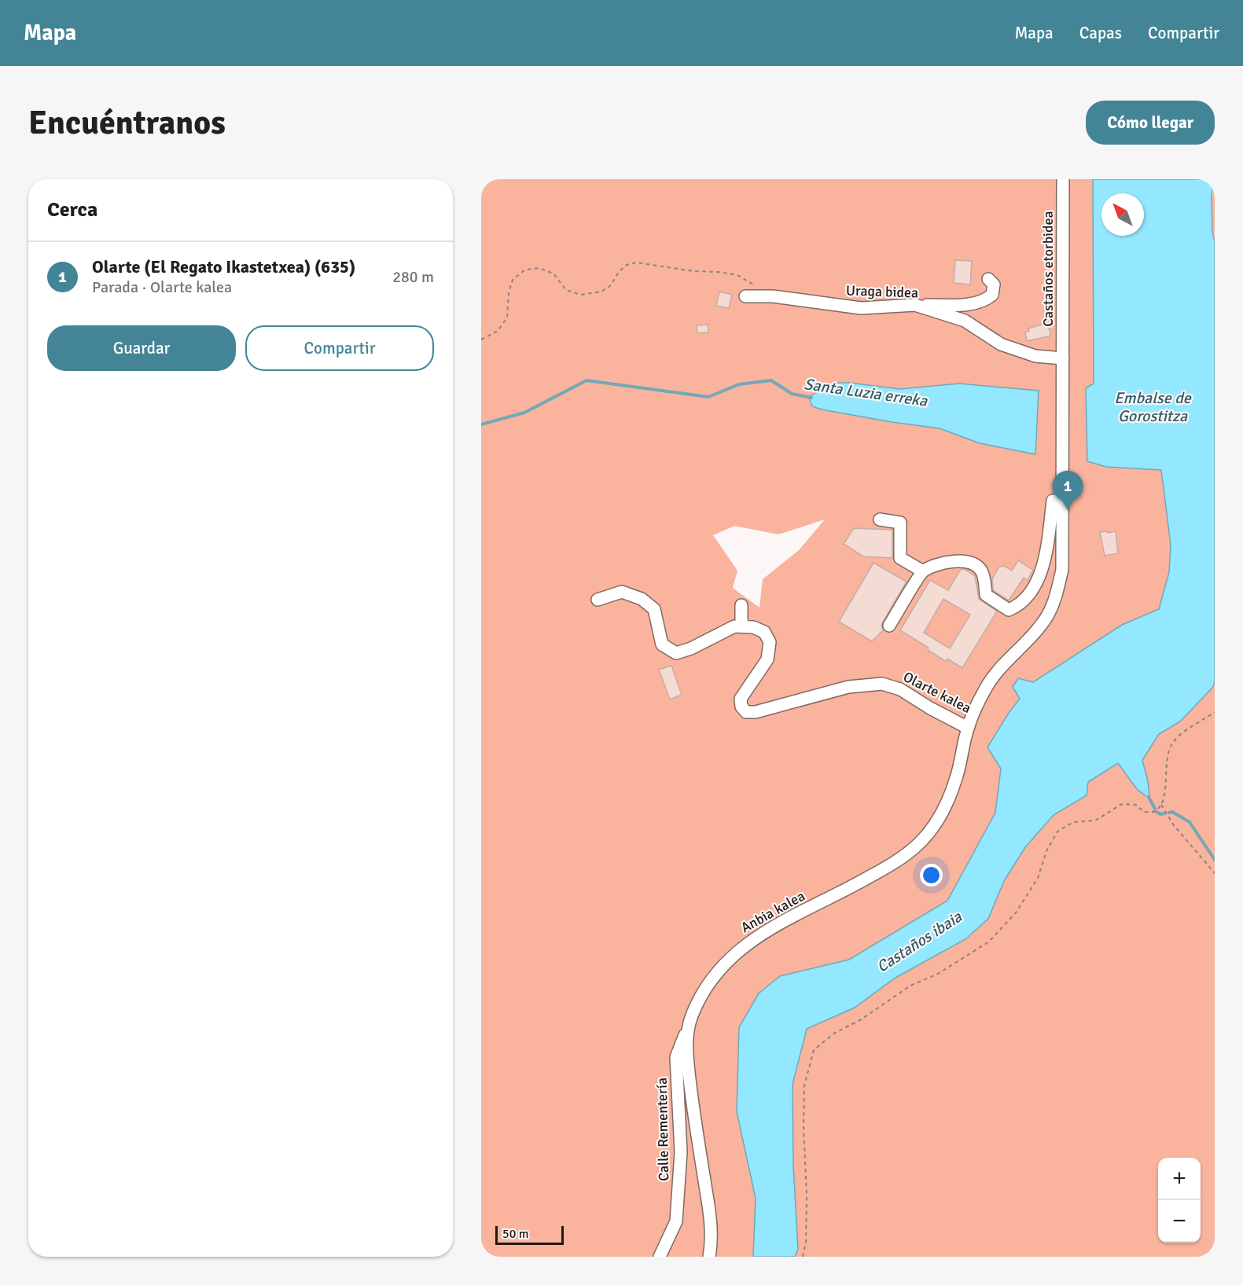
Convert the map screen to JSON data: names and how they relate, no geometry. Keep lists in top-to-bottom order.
{
  "streets": {
    "street": [
      "Castaños etorbidea",
      "Uraga bidea",
      "Olarte kalea",
      "Anbia kalea",
      "Calle Rementería"
    ]
  },
  "crossings": [
    ["Castaños etorbidea", "Uraga bidea"],
    ["Castaños etorbidea", "Olarte kalea"],
    ["Uraga bidea", "Olarte kalea"],
    ["Olarte kalea", "Anbia kalea"],
    ["Anbia kalea", "Calle Rementería"]
  ],
  "water": ["Santa Luzia erreka", "Embalse de Gorostitza", "Castaños ibaia"],
  "scale_bar": "50 m",
  "north": "top left",
  "page": {
    "header": "Mapa",
    "nav": ["Mapa", "Capas", "Compartir"],
    "buttons": [
      "Cómo llegar",
      ["Guardar", "Compartir"]
    ],
    "title": "Encuéntranos",
    "heading": "Cerca",
    "list": [
      {
        "mark": "1",
        "name": "Olarte (El Regato Ikastetxea) (635)",
        "note": "Parada · Olarte kalea",
        "value": "280 m"
      }
    ],
    "pins": "1",
    "map_buttons": ["+", "−"],
    "scale": "50 m"
  }
}
